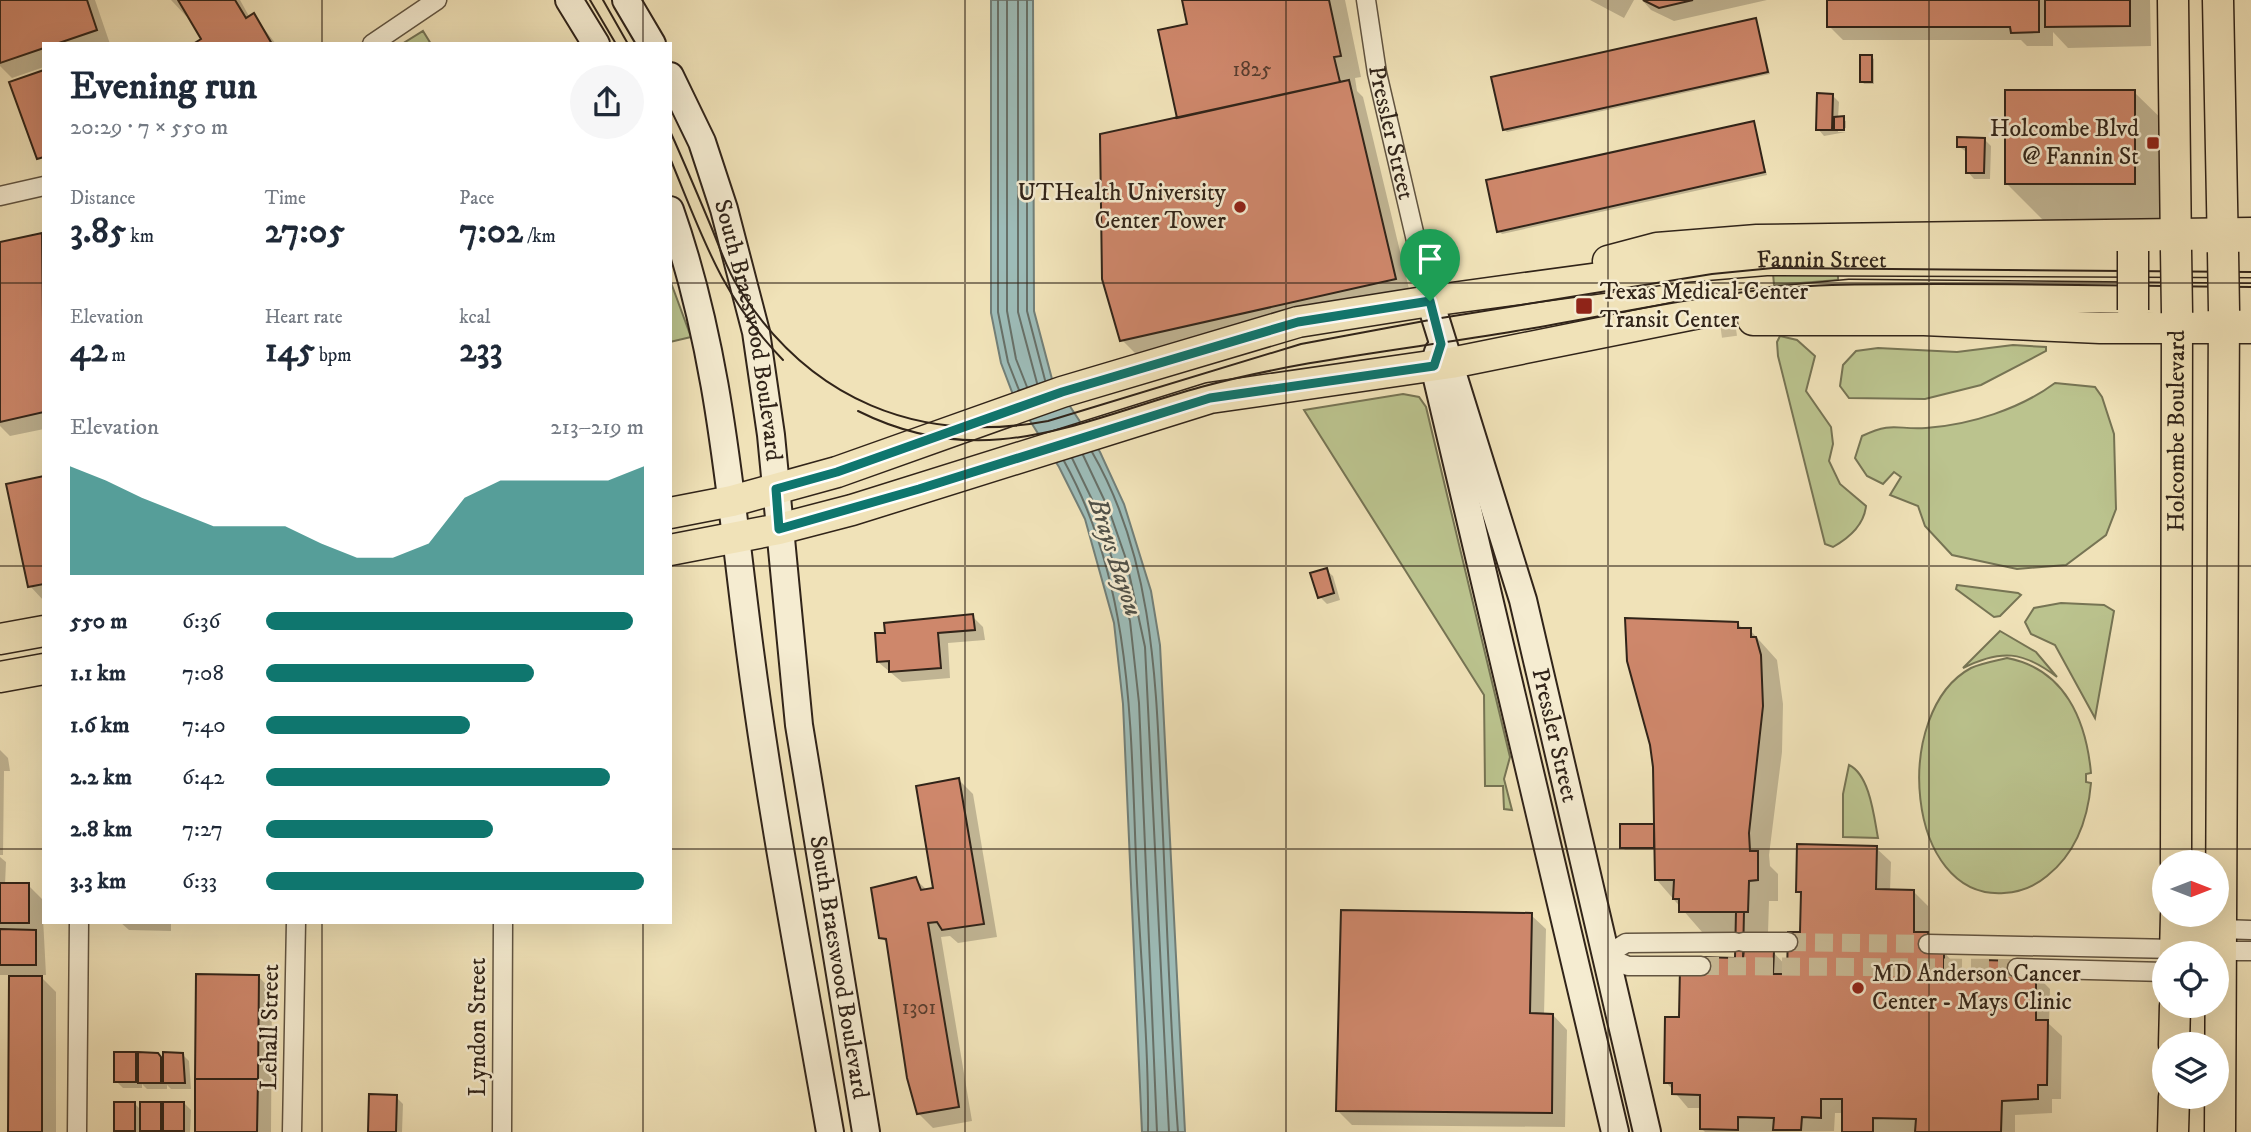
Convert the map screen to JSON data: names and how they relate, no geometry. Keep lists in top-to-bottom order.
{
  "streets": {
    "main road": [
      "Pressler Street",
      "Fannin Street",
      "South Braeswood Boulevard",
      "Holcombe Boulevard"
    ],
    "street": ["Lehall Street", "Lyndon Street"]
  },
  "crossings": [
    ["Pressler Street", "Fannin Street"],
    ["Fannin Street", "South Braeswood Boulevard"],
    ["Fannin Street", "Holcombe Boulevard"]
  ],
  "water": ["Brays Bayou"],
  "places": {
    "transit": ["Holcombe Blvd @ Fannin St", "Texas Medical Center Transit Center"],
    "other": ["UTHealth University Center Tower", "MD Anderson Cancer Center - Mays Clinic"]
  },
  "house_numbers": ["1825", "1301"],
  "north": "right",
  "page": {
    "heading": ["Evening run", "20:29 · 7 × 550 m"],
    "stats": [
      ["Distance", "3.85 km"],
      ["Time", "27:05"],
      ["Pace", "7:02 /km"],
      ["Elevation", "42 m"],
      ["Heart rate", "145 bpm"],
      ["kcal", "233"]
    ],
    "chart": ["Elevation", "213–219 m"],
    "list": [
      {
        "name": "550 m",
        "note": "6:36"
      },
      {
        "name": "1.1 km",
        "note": "7:08"
      },
      {
        "name": "1.6 km",
        "note": "7:40"
      },
      {
        "name": "2.2 km",
        "note": "6:42"
      },
      {
        "name": "2.8 km",
        "note": "7:27"
      },
      {
        "name": "3.3 km",
        "note": "6:33"
      }
    ]
  }
}
